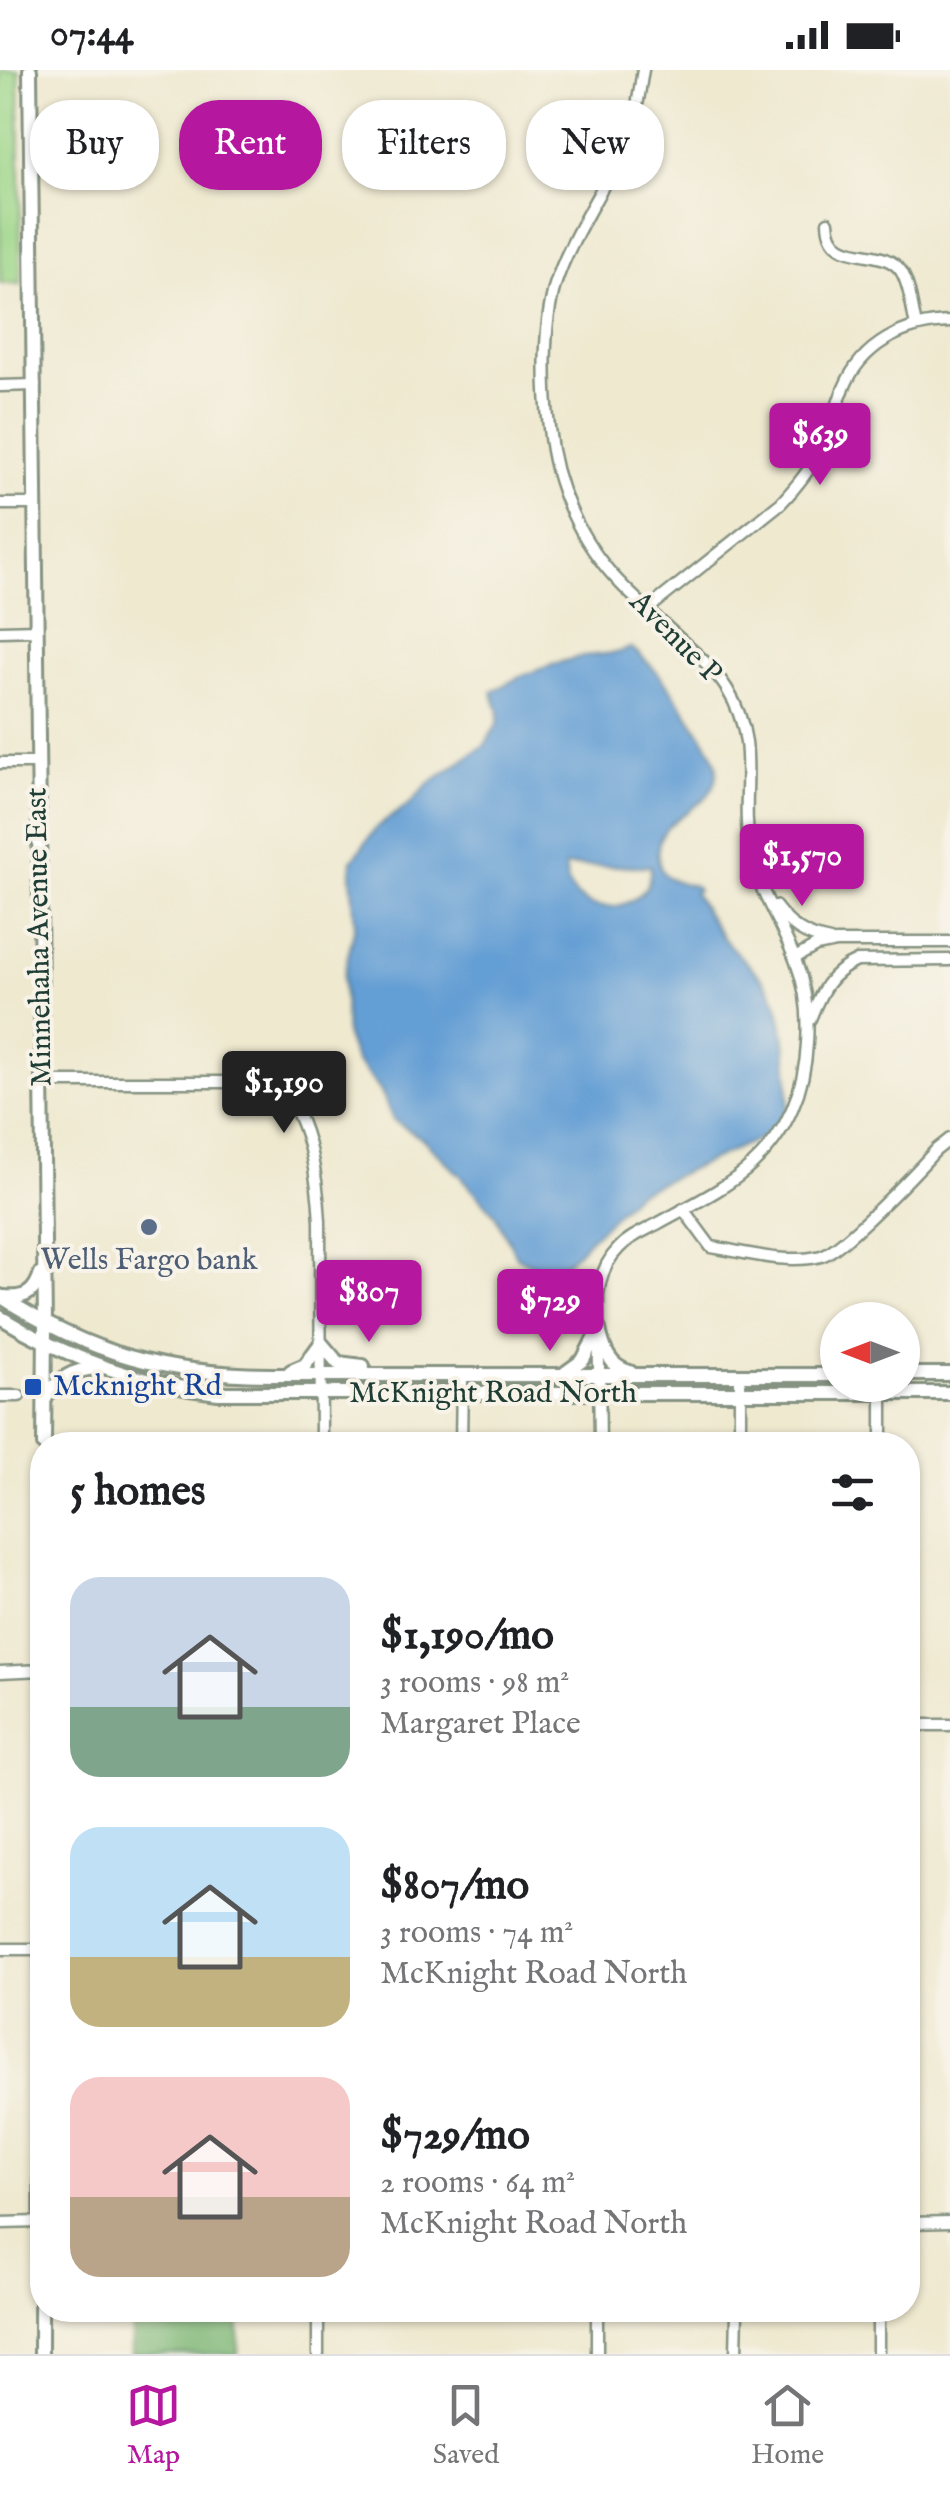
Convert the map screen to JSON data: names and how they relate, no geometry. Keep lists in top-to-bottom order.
{
  "streets": {
    "main road": ["Minnehaha Avenue East", "McKnight Road North"],
    "street": ["Avenue P"]
  },
  "crossings": [
    ["Avenue P", "McKnight Road North"],
    ["Minnehaha Avenue East", "McKnight Road North"]
  ],
  "places": {
    "other": ["Wells Fargo bank"],
    "transit": ["Mcknight Rd"]
  },
  "north": "left",
  "page": {
    "status": "07:44",
    "chip": [
      "Buy",
      "Rent",
      "Filters",
      "New"
    ],
    "price": [
      "$639",
      "$1,570",
      "$1,190",
      "$807",
      "$729"
    ],
    "heading": "5 homes",
    "list": [
      {
        "name": "$1,190/mo",
        "note": "3 rooms · 98 m² · Margaret Place"
      },
      {
        "name": "$807/mo",
        "note": "3 rooms · 74 m² · McKnight Road North"
      },
      {
        "name": "$729/mo",
        "note": "2 rooms · 64 m² · McKnight Road North"
      }
    ],
    "tabs": ["Map", "Saved", "Home"]
  }
}
